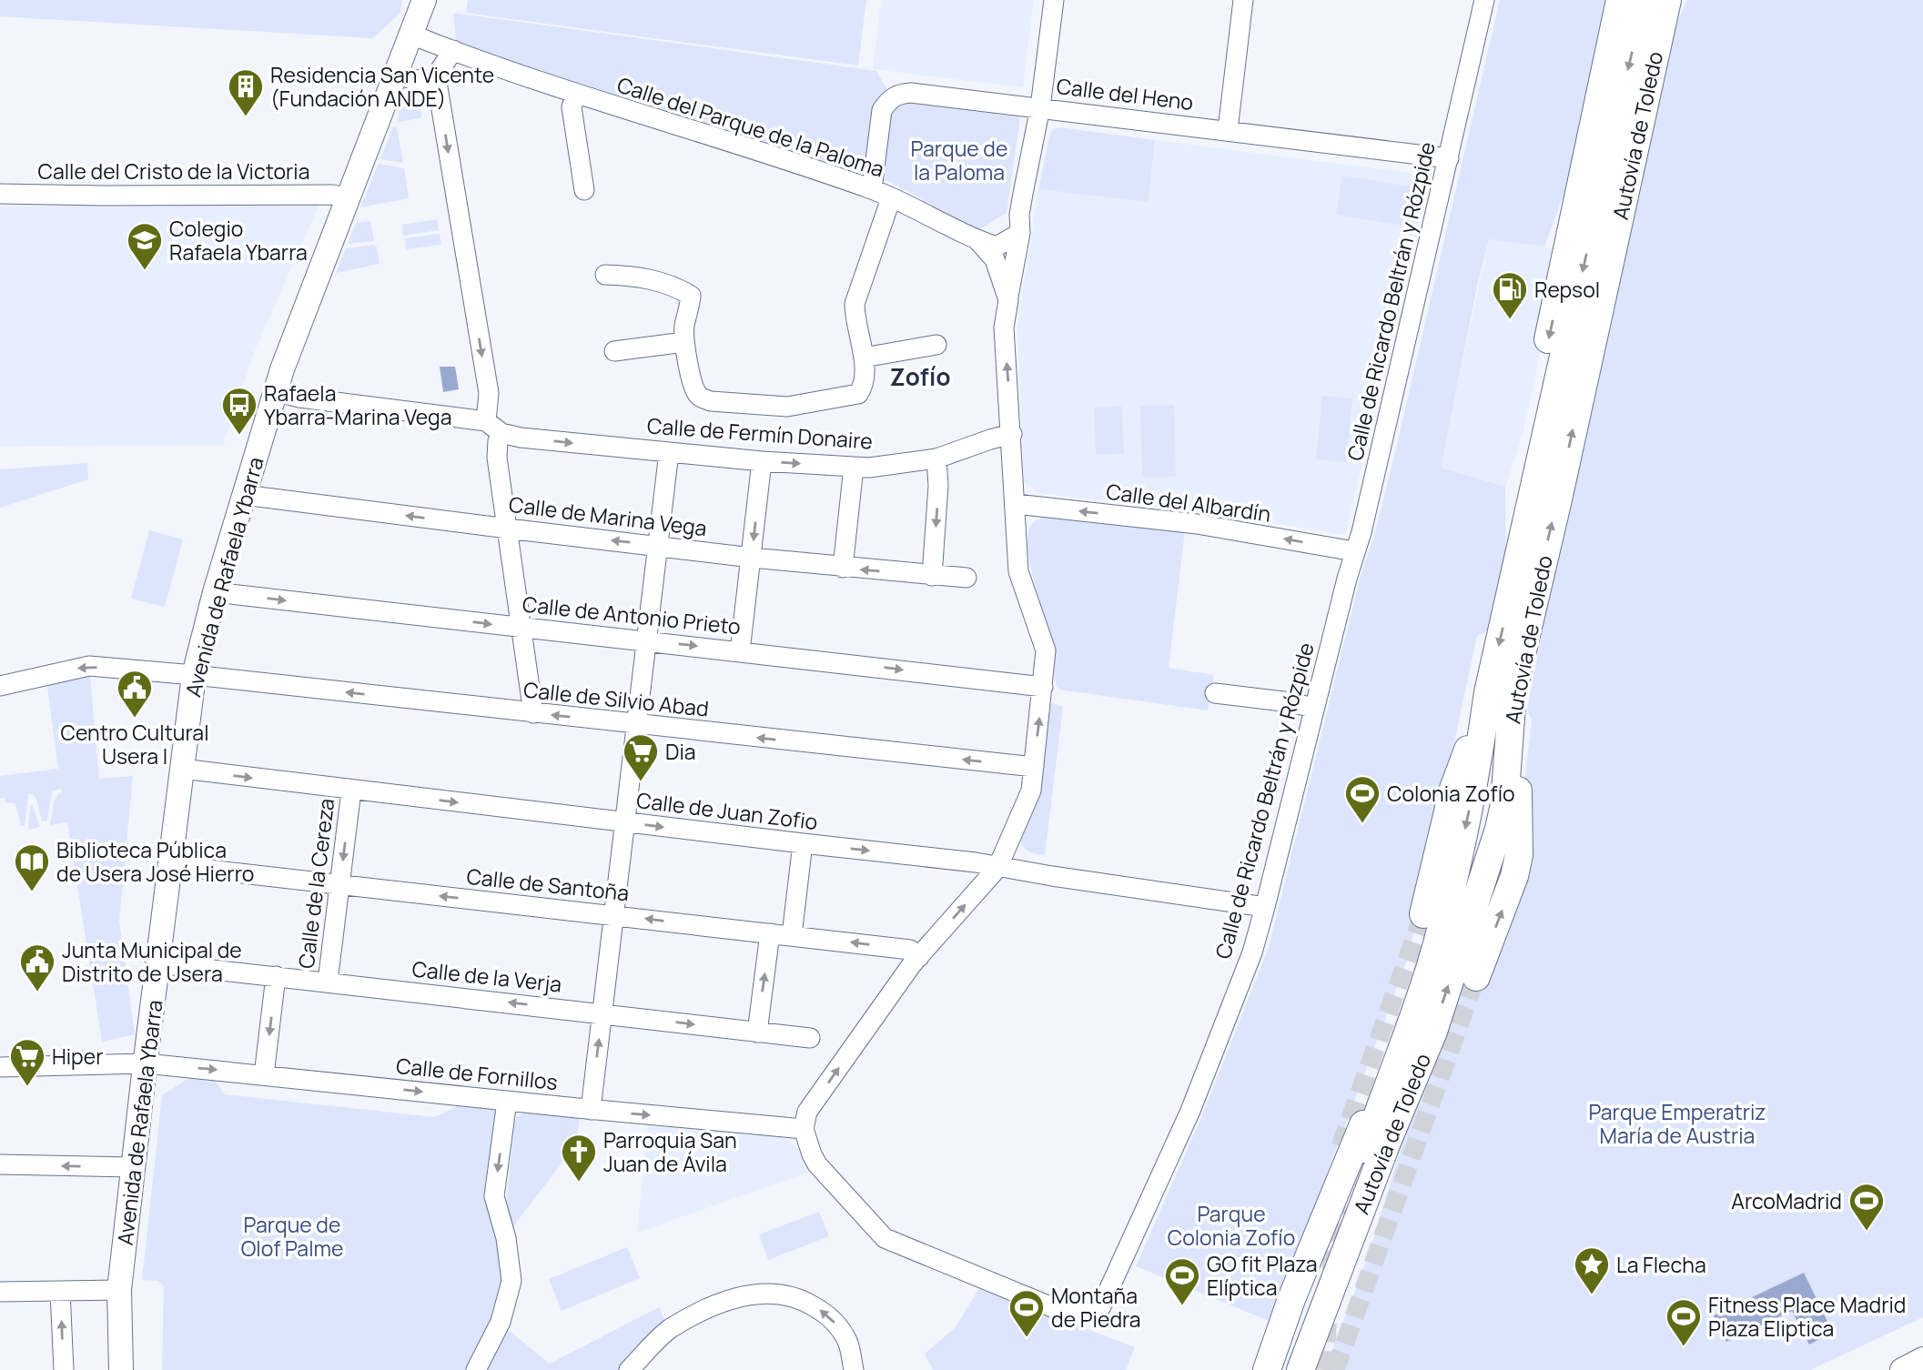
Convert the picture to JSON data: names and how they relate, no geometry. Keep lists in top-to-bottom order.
{
  "streets": {
    "highway": ["Autovía de Toledo"],
    "main road": ["Avenida de Rafaela Ybarra"],
    "street": [
      "Calle del Heno",
      "Calle del Parque de la Paloma",
      "Calle del Cristo de la Victoria",
      "Calle de Ricardo Beltrán y Rózpide",
      "Calle de Fermín Donaire",
      "Calle del Albardín",
      "Calle de Marina Vega",
      "Calle de Antonio Prieto",
      "Calle de Silvio Abad",
      "Calle de Juan Zofio",
      "Calle de la Cereza",
      "Calle de Santoña",
      "Calle de la Verja",
      "Calle de Fornillos"
    ]
  },
  "crossings": [
    ["Calle del Heno", "Calle del Parque de la Paloma"],
    ["Calle del Heno", "Calle de Ricardo Beltrán y Rózpide"],
    ["Calle del Parque de la Paloma", "Calle de Ricardo Beltrán y Rózpide"],
    ["Calle del Parque de la Paloma", "Calle de Fermín Donaire"],
    ["Calle del Parque de la Paloma", "Calle del Albardín"],
    ["Calle del Parque de la Paloma", "Avenida de Rafaela Ybarra"],
    ["Calle del Parque de la Paloma", "Calle de Antonio Prieto"],
    ["Calle del Parque de la Paloma", "Calle de Silvio Abad"],
    ["Calle del Parque de la Paloma", "Calle de Juan Zofio"],
    ["Calle del Parque de la Paloma", "Calle de Santoña"],
    ["Calle del Parque de la Paloma", "Calle de Fornillos"],
    ["Calle del Cristo de la Victoria", "Avenida de Rafaela Ybarra"],
    ["Calle de Ricardo Beltrán y Rózpide", "Calle del Albardín"],
    ["Calle de Ricardo Beltrán y Rózpide", "Calle de Juan Zofio"],
    ["Calle de Ricardo Beltrán y Rózpide", "Calle de Fornillos"],
    ["Calle de Fermín Donaire", "Avenida de Rafaela Ybarra"],
    ["Calle de Marina Vega", "Avenida de Rafaela Ybarra"],
    ["Avenida de Rafaela Ybarra", "Calle de Antonio Prieto"],
    ["Avenida de Rafaela Ybarra", "Calle de Silvio Abad"],
    ["Avenida de Rafaela Ybarra", "Calle de Juan Zofio"],
    ["Avenida de Rafaela Ybarra", "Calle de Santoña"],
    ["Avenida de Rafaela Ybarra", "Calle de la Verja"],
    ["Avenida de Rafaela Ybarra", "Calle de Fornillos"],
    ["Calle de Juan Zofio", "Calle de la Cereza"],
    ["Calle de la Cereza", "Calle de Santoña"],
    ["Calle de la Cereza", "Calle de la Verja"]
  ],
  "one_way": [
    "Calle de Fermín Donaire",
    "Calle del Albardín",
    "Calle de Marina Vega",
    "Calle de Antonio Prieto",
    "Calle de Silvio Abad",
    "Calle de Juan Zofio",
    "Calle de la Cereza",
    "Calle de Santoña",
    "Calle de Fornillos"
  ],
  "districts": ["Zofío"],
  "parks": [
    "Parque de la Paloma",
    "Parque Emperatriz María de Austria",
    "Parque Colonia Zofío",
    "Parque de Olof Palme"
  ],
  "places": {
    "building": ["Residencia San Vicente (Fundación ANDE)"],
    "school or university": ["Colegio Rafaela Ybarra"],
    "fuel station": ["Repsol"],
    "bus stop": ["Rafaela Ybarra-Marina Vega"],
    "public building": ["Centro Cultural Usera I", "Junta Municipal de Distrito de Usera"],
    "supermarket": ["Dia", "Hiper"],
    "sports": [
      "Colonia Zofío",
      "ArcoMadrid",
      "GO fit Plaza Elíptica",
      "Montaña de Piedra",
      "Fitness Place Madrid Plaza Eliptica"
    ],
    "library": ["Biblioteca Pública de Usera José Hierro"],
    "church": ["Parroquia San Juan de Ávila"],
    "place": ["La Flecha"]
  }
}
